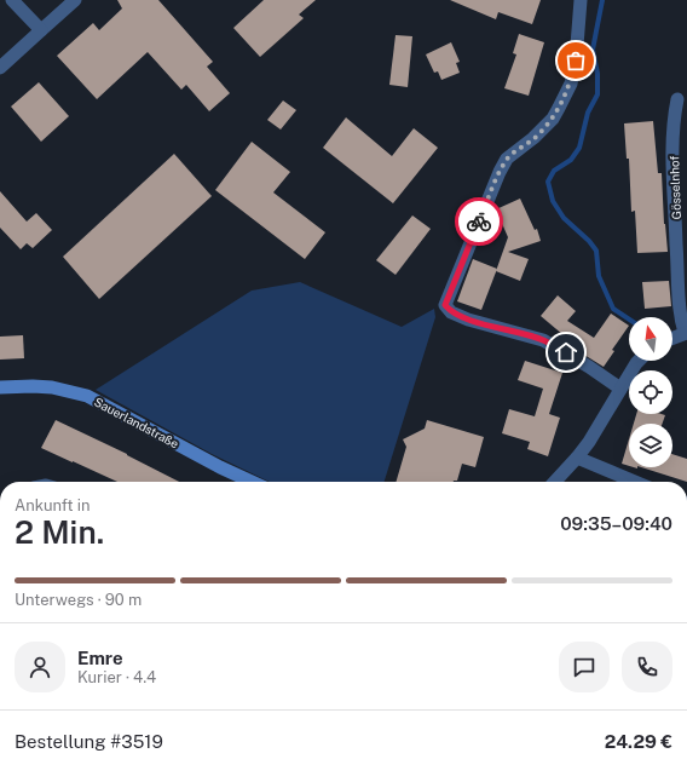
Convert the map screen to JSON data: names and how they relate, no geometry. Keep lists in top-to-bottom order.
{
  "streets": {
    "main road": ["Sauerlandstraße"],
    "street": ["Gösselnhof"]
  },
  "north": "top",
  "page": {
    "heading": ["2 Min.", "Ankunft in", "09:35–09:40"],
    "panel": [
      "Emre",
      "Kurier · 4.4",
      "Bestellung #3519",
      "24.29 €"
    ],
    "bar": "Unterwegs · 90 m"
  }
}
